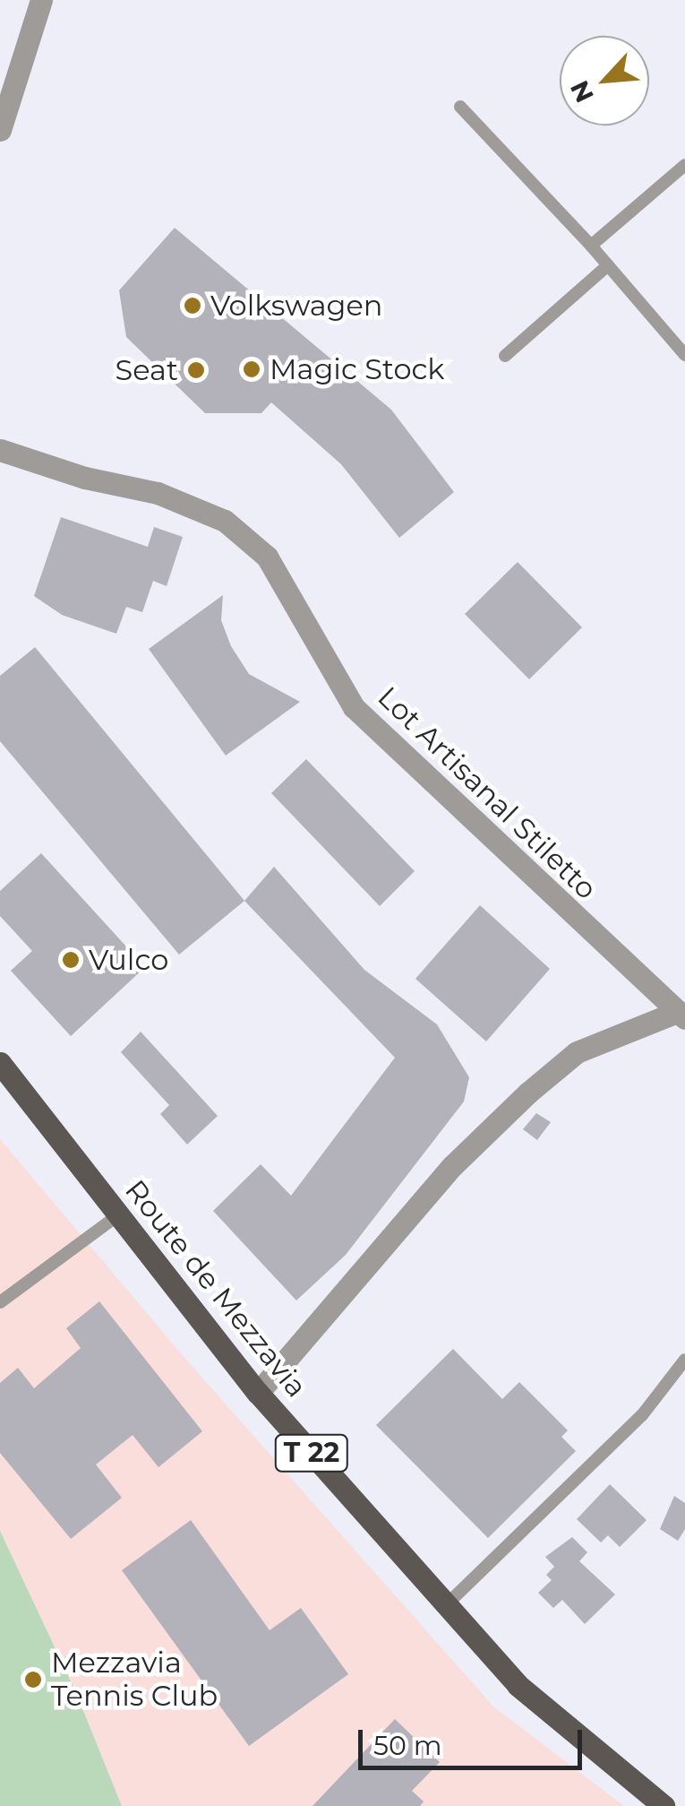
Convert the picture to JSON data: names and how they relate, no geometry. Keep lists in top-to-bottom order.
{
  "streets": {
    "main road": ["Route de Mezzavia", "T 22"],
    "street": ["Lot Artisanal Stiletto"]
  },
  "places": [
    "Volkswagen",
    "Magic Stock",
    "Seat",
    "Vulco",
    "Mezzavia Tennis Club"
  ],
  "scale_bar": "50 m",
  "north": "bottom left"
}
